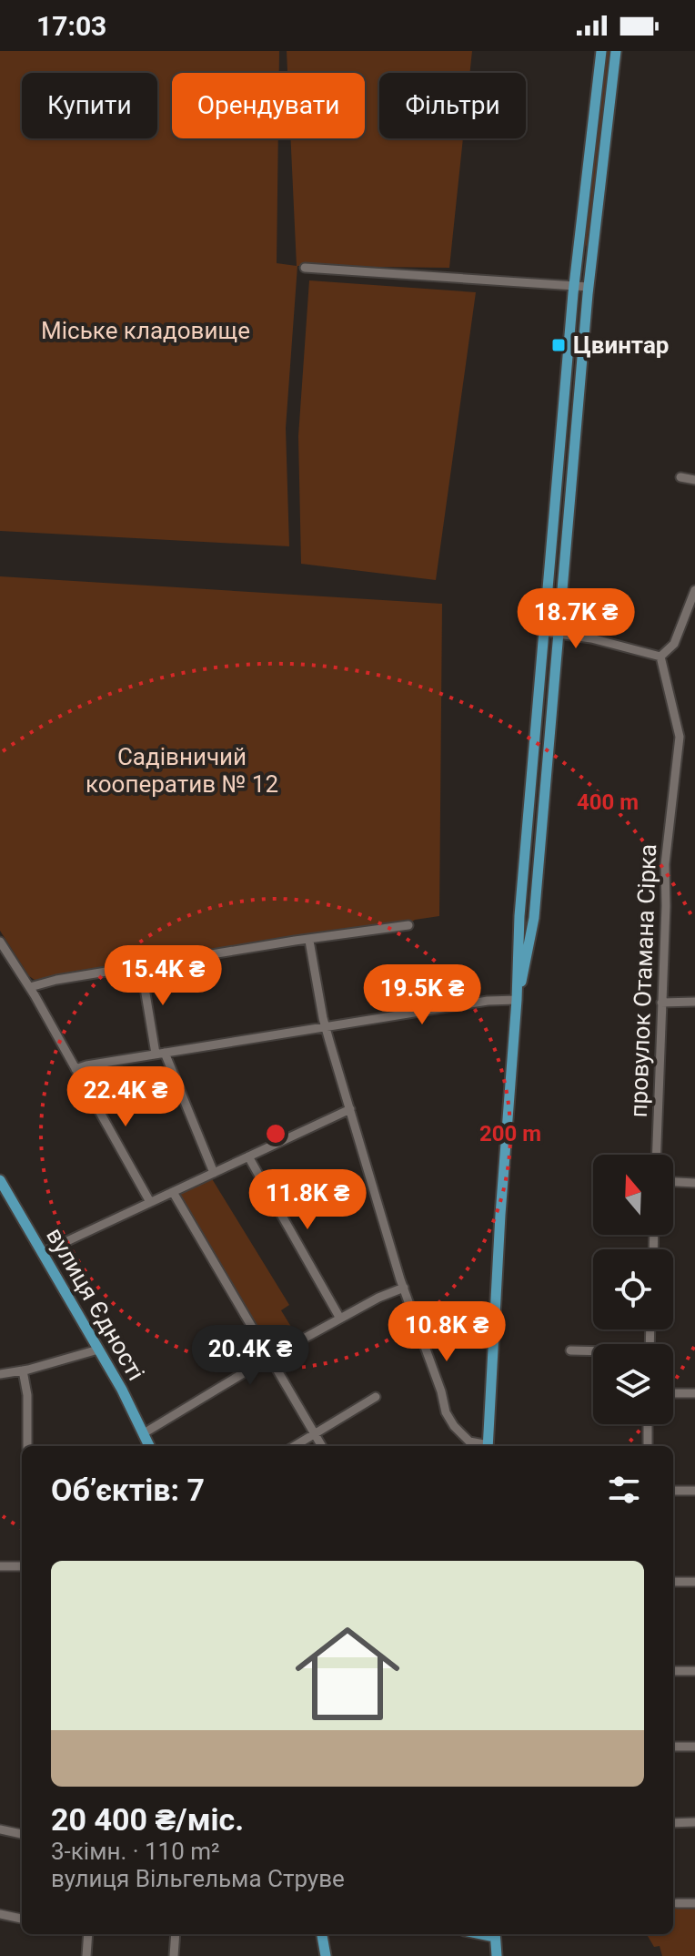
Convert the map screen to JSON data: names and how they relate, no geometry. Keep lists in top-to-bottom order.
{
  "streets": {
    "main road": ["вулиця Єдності"],
    "street": ["провулок Отамана Сірка"]
  },
  "parks": ["Міське кладовище", "Садівничий кооператив № 12"],
  "places": {
    "transit": ["Цвинтар"]
  },
  "north": "top",
  "page": {
    "status": "17:03",
    "chip": ["Купити", "Орендувати", "Фільтри"],
    "price": [
      "18.7K ₴",
      "15.4K ₴",
      "19.5K ₴",
      "22.4K ₴",
      "11.8K ₴",
      "10.8K ₴",
      "20.4K ₴"
    ],
    "heading": "Об’єктів: 7",
    "list": [
      {
        "name": "20 400 ₴/міс.",
        "note": "3-кімн. · 110 m² · вулиця Вільгельма Струве"
      }
    ]
  },
  "rings": ["400 m", "200 m"]
}
